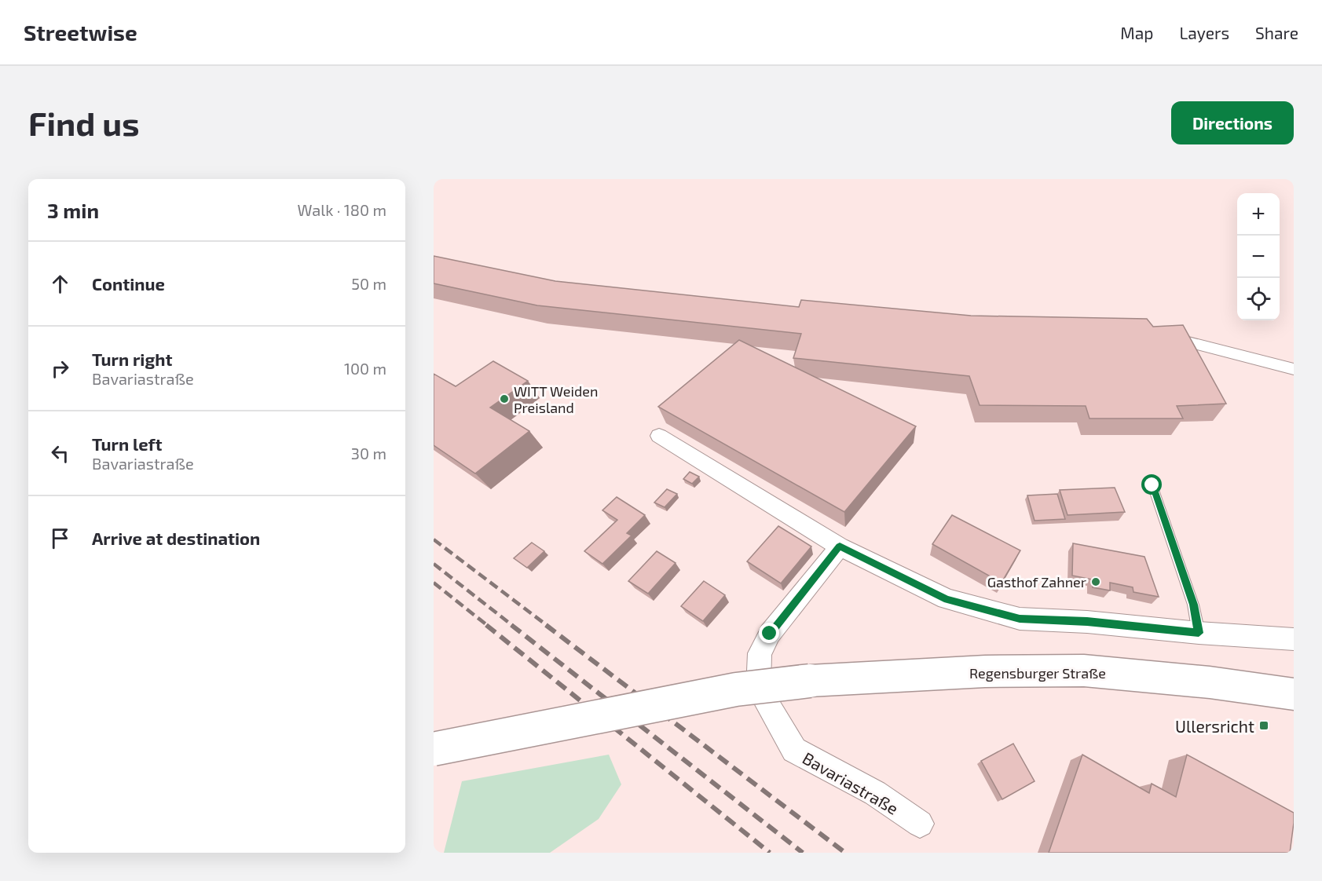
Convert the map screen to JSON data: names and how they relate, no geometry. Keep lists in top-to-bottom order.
{
  "streets": {
    "main road": ["Regensburger Straße"],
    "street": ["Bavariastraße"]
  },
  "places": {
    "other": ["WITT Weiden Preisland", "Gasthof Zahner"],
    "transit": ["Ullersricht"]
  },
  "page": {
    "header": "Streetwise",
    "nav": ["Map", "Layers", "Share"],
    "buttons": "Directions",
    "title": "Find us",
    "heading": ["3 min", "Walk · 180 m"],
    "map_buttons": ["+", "−"],
    "list": [
      ["Continue", "50 m"],
      ["Turn right", "Bavariastraße", "100 m"],
      ["Turn left", "Bavariastraße", "30 m"],
      "Arrive at destination"
    ]
  }
}
